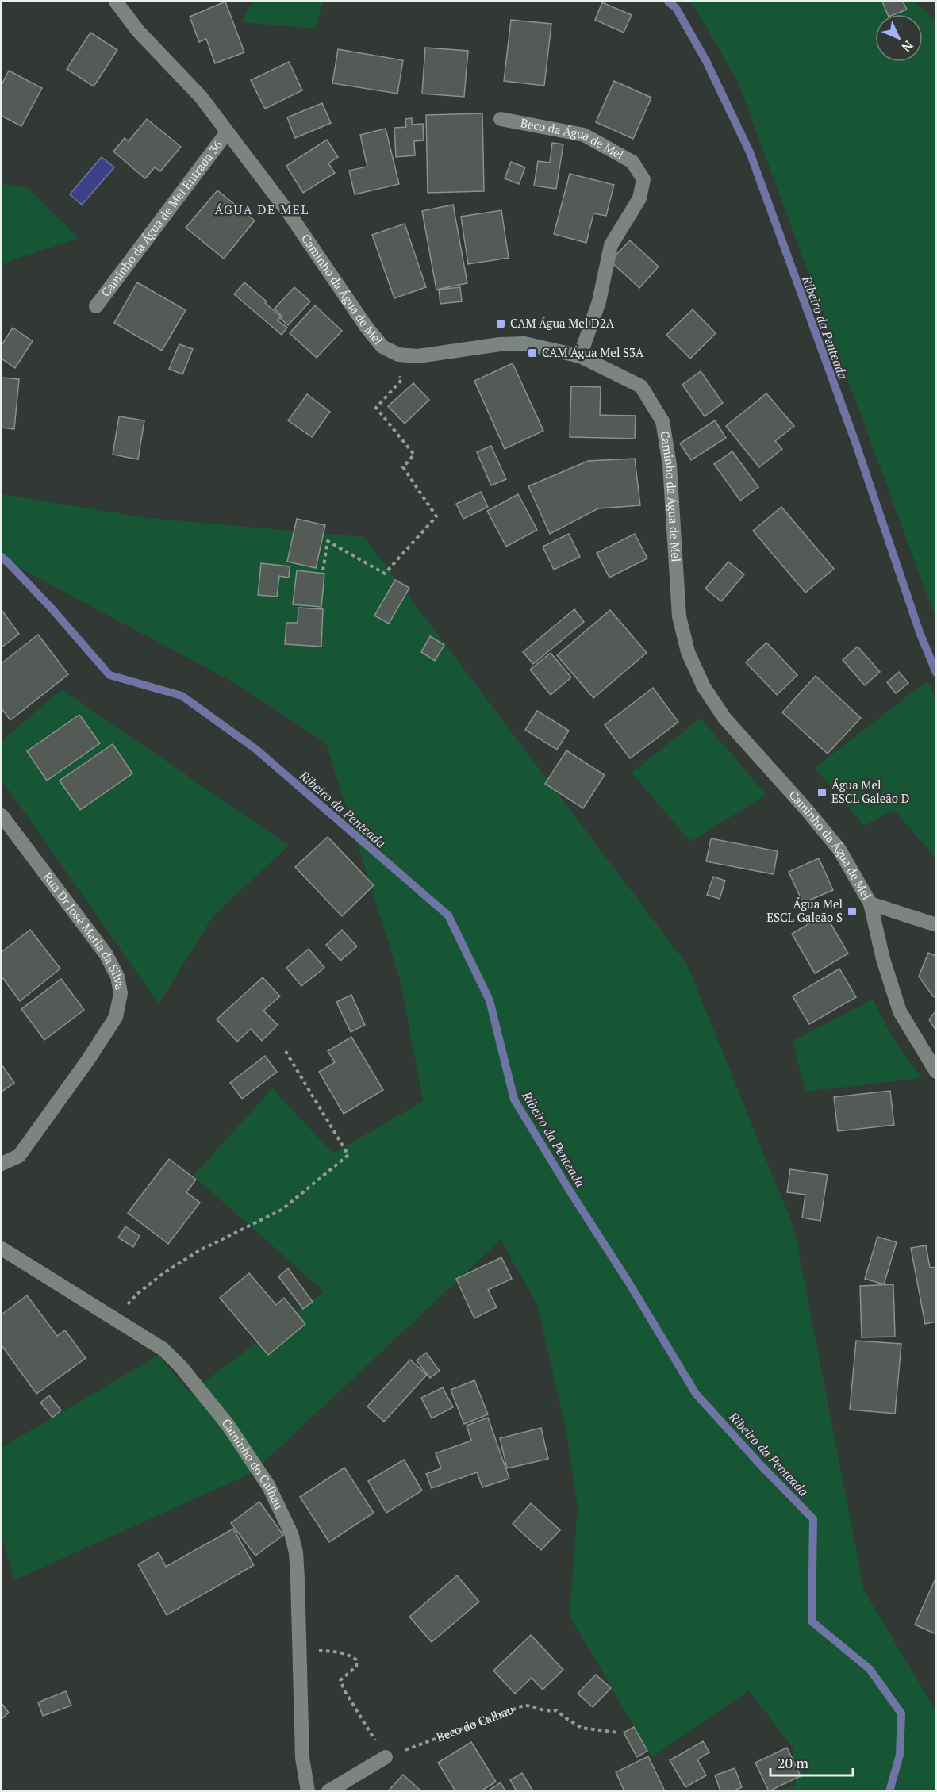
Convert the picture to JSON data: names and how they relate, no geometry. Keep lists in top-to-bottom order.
{
  "streets": {
    "street": [
      "Beco da Água de Mel",
      "Caminho da Água de Mel Entrada 36",
      "Caminho da Água de Mel",
      "Rua Dr José Maria da Silva",
      "Caminho do Calhau"
    ],
    "path": ["Beco do Calhau"]
  },
  "crossings": [
    ["Beco da Água de Mel", "Caminho da Água de Mel"],
    ["Caminho da Água de Mel Entrada 36", "Caminho da Água de Mel"]
  ],
  "districts": ["ÁGUA DE MEL"],
  "water": ["Ribeiro da Penteada"],
  "places": {
    "transit": [
      "CAM Água Mel D2A",
      "CAM Água Mel S3A",
      "Água Mel ESCL Galeão D",
      "Água Mel ESCL Galeão S"
    ]
  },
  "scale_bar": "20 m",
  "north": "bottom right"
}
